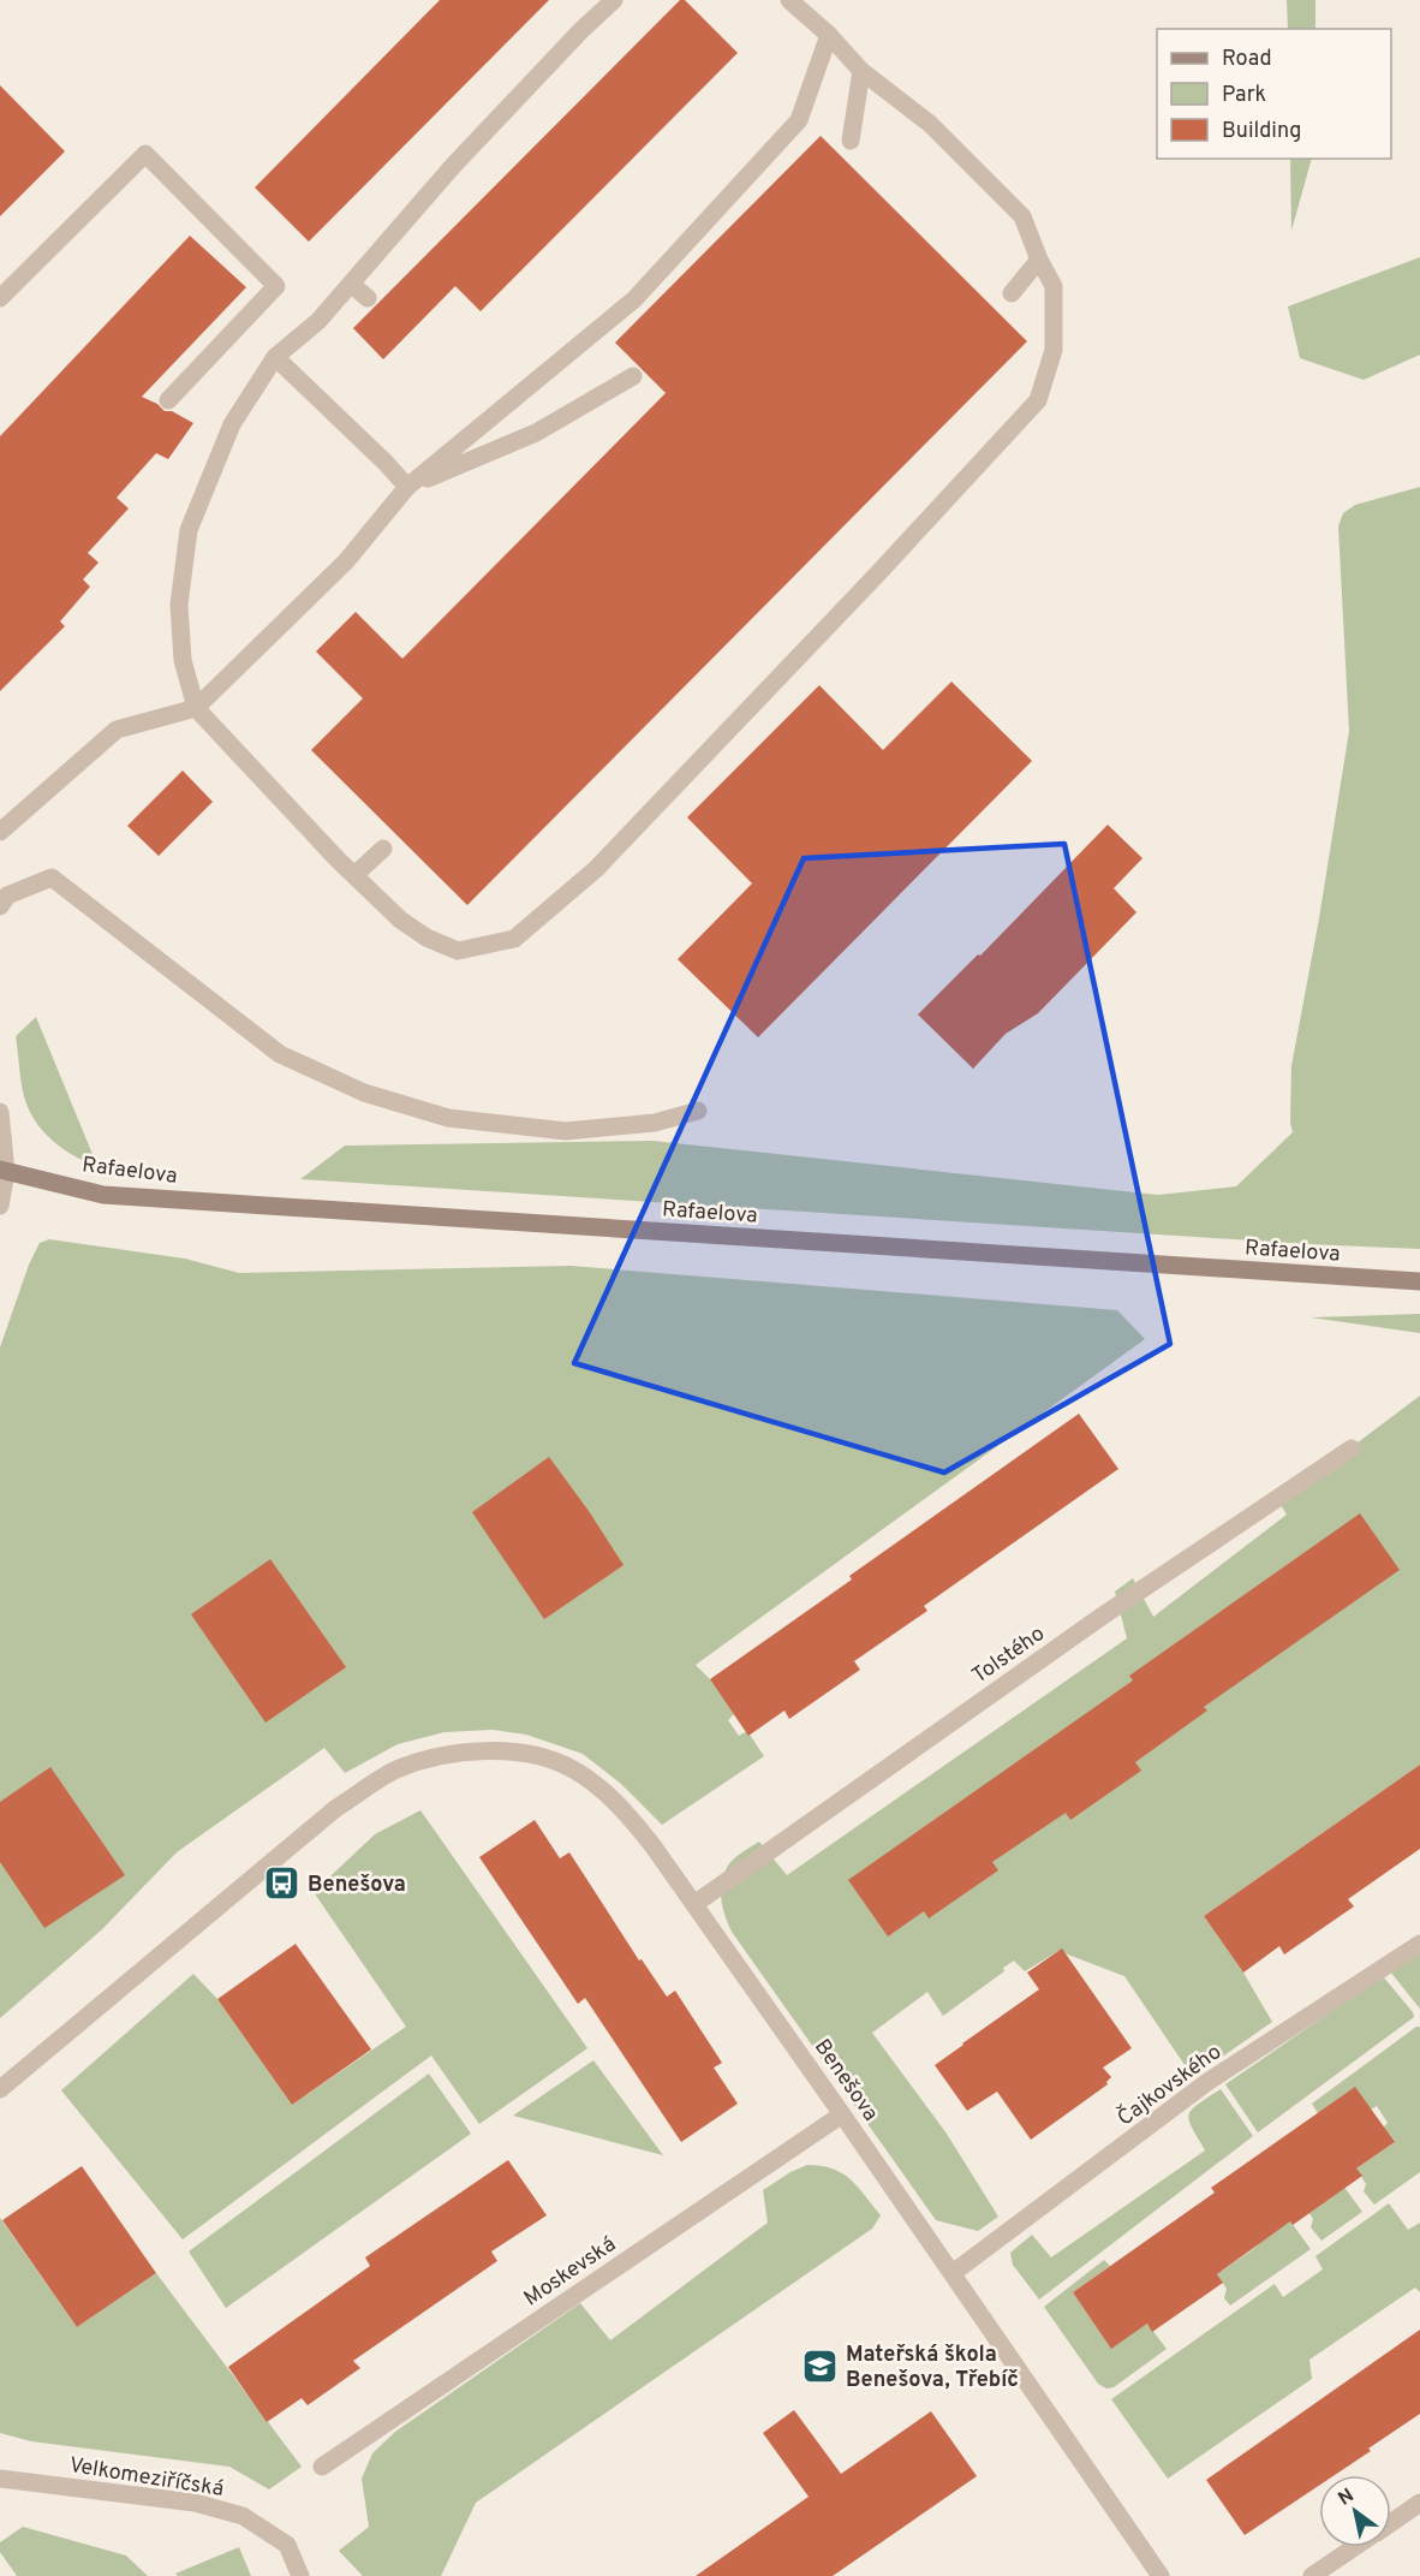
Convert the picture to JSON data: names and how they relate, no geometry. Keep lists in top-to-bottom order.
{
  "streets": {
    "main road": ["Rafaelova"],
    "street": [
      "Tolstého",
      "Benešova",
      "Čajkovského",
      "Moskevská",
      "Velkomeziříčská"
    ]
  },
  "crossings": [
    ["Tolstého", "Benešova"],
    ["Benešova", "Čajkovského"],
    ["Benešova", "Moskevská"]
  ],
  "places": {
    "bus stop": ["Benešova"],
    "school or university": ["Mateřská škola Benešova, Třebíč"]
  },
  "legend": ["Road", "Park", "Building"],
  "north": "top left"
}
